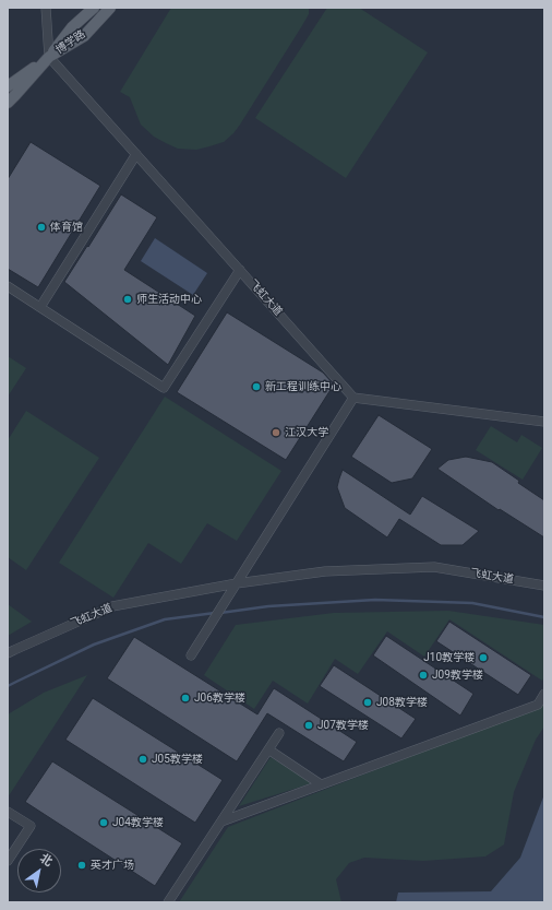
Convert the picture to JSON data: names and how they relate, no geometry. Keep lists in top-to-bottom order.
{
  "streets": {
    "main road": ["博学路"],
    "street": ["飞虹大道"]
  },
  "crossings": [
    ["博学路", "飞虹大道"]
  ],
  "places": [
    "体育馆",
    "师生活动中心",
    "新工程训练中心",
    "江汉大学",
    "J10教学楼",
    "J09教学楼",
    "J06教学楼",
    "J08教学楼",
    "J07教学楼",
    "J05教学楼",
    "J04教学楼",
    "英才广场"
  ],
  "north": "top right"
}
